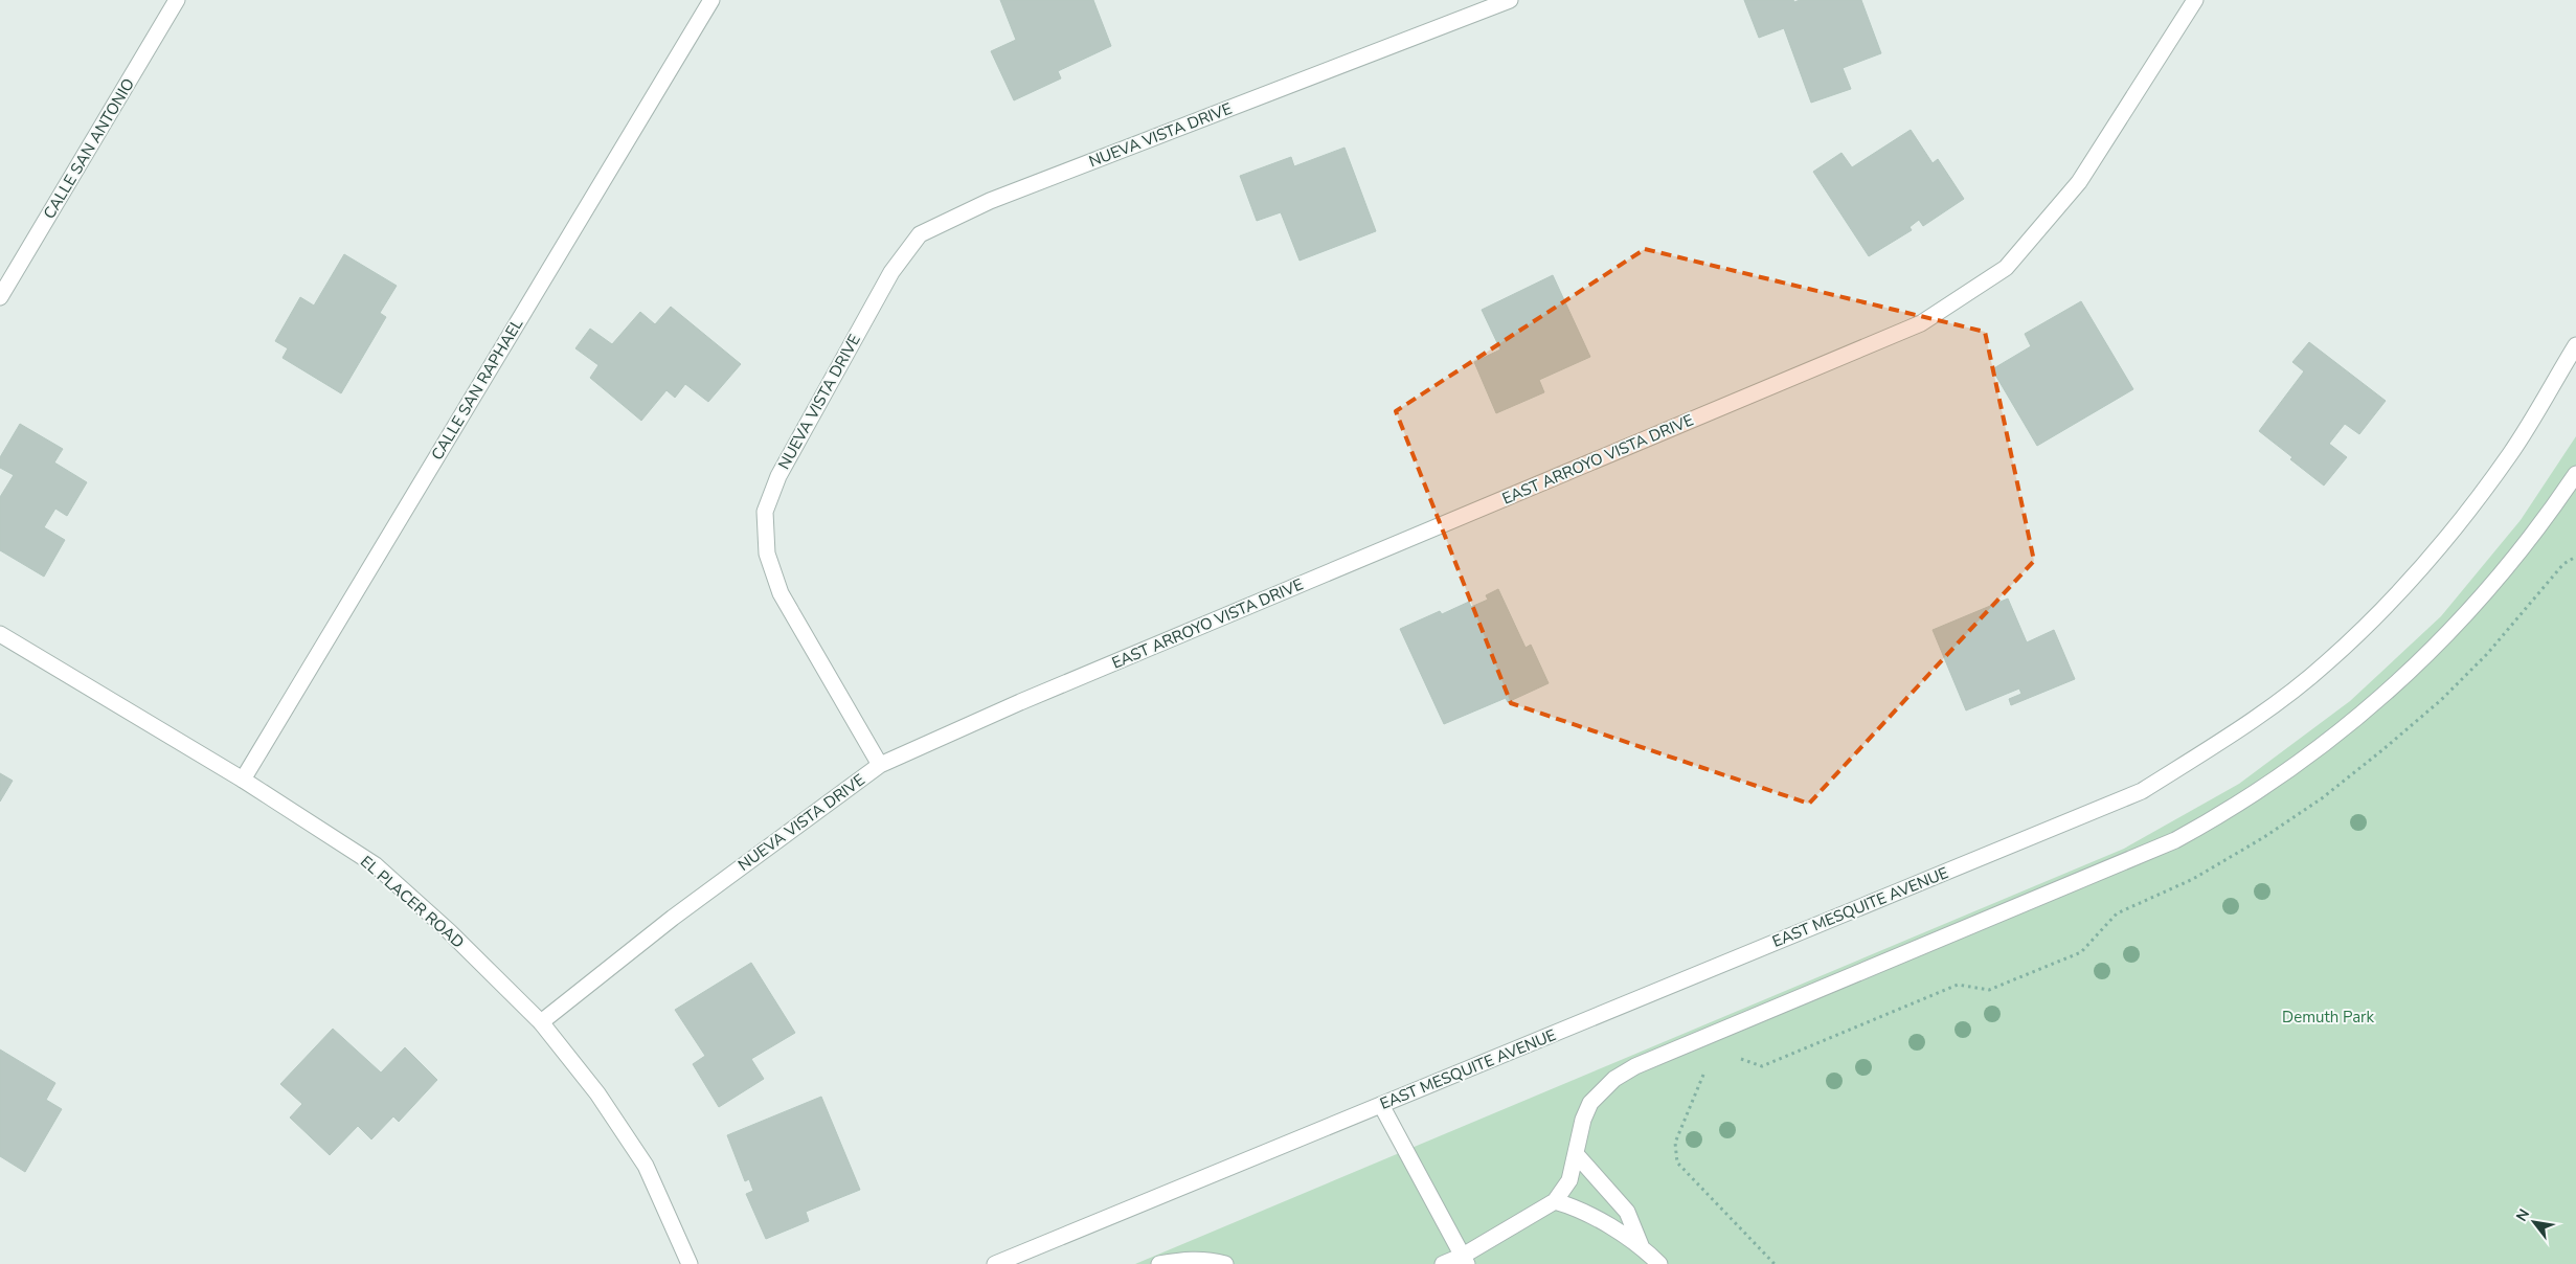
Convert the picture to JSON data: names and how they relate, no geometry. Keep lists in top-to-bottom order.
{
  "streets": {
    "street": [
      "NUEVA VISTA DRIVE",
      "CALLE SAN ANTONIO",
      "CALLE SAN RAPHAEL",
      "EAST ARROYO VISTA DRIVE",
      "EL PLACER ROAD",
      "EAST MESQUITE AVENUE"
    ]
  },
  "crossings": [
    ["NUEVA VISTA DRIVE", "EAST ARROYO VISTA DRIVE"],
    ["NUEVA VISTA DRIVE", "EL PLACER ROAD"],
    ["CALLE SAN RAPHAEL", "EL PLACER ROAD"]
  ],
  "parks": ["Demuth Park"],
  "north": "top left"
}
